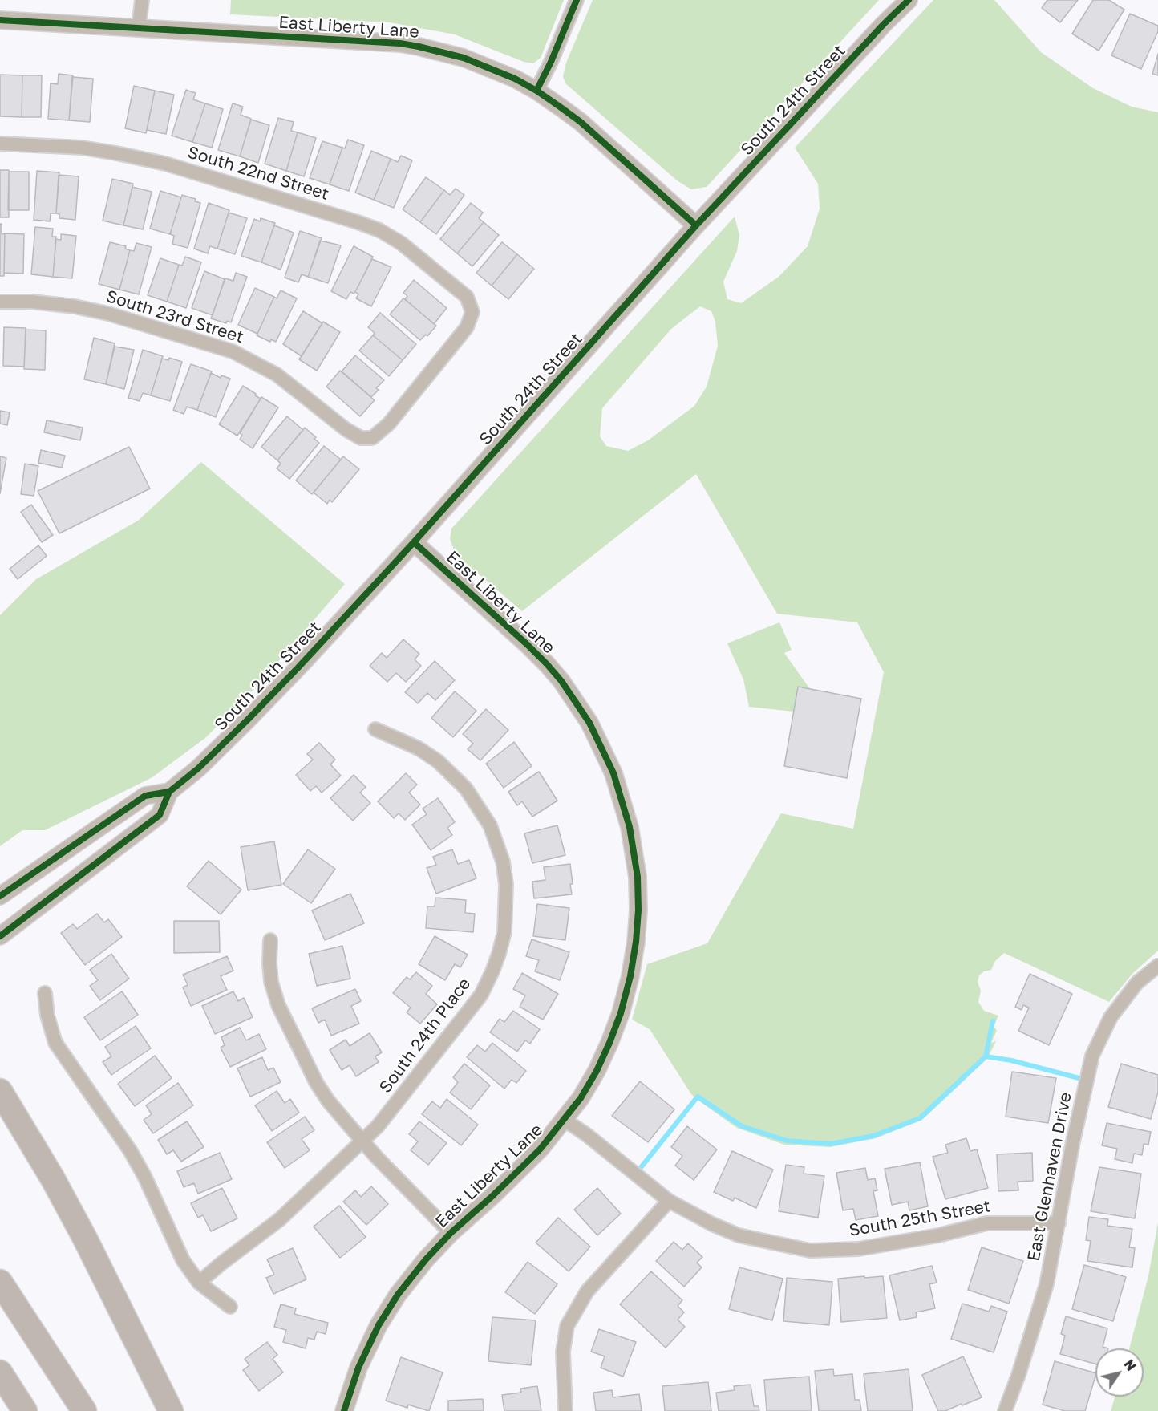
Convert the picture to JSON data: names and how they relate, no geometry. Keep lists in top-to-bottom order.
{
  "streets": {
    "street": [
      "East Liberty Lane",
      "South 24th Street",
      "South 22nd Street",
      "South 23rd Street",
      "South 24th Place",
      "East Glenhaven Drive",
      "South 25th Street"
    ]
  },
  "crossings": [
    ["East Liberty Lane", "South 24th Street"],
    ["East Liberty Lane", "South 25th Street"],
    ["South 22nd Street", "South 23rd Street"],
    ["East Glenhaven Drive", "South 25th Street"]
  ],
  "north": "top right"
}
